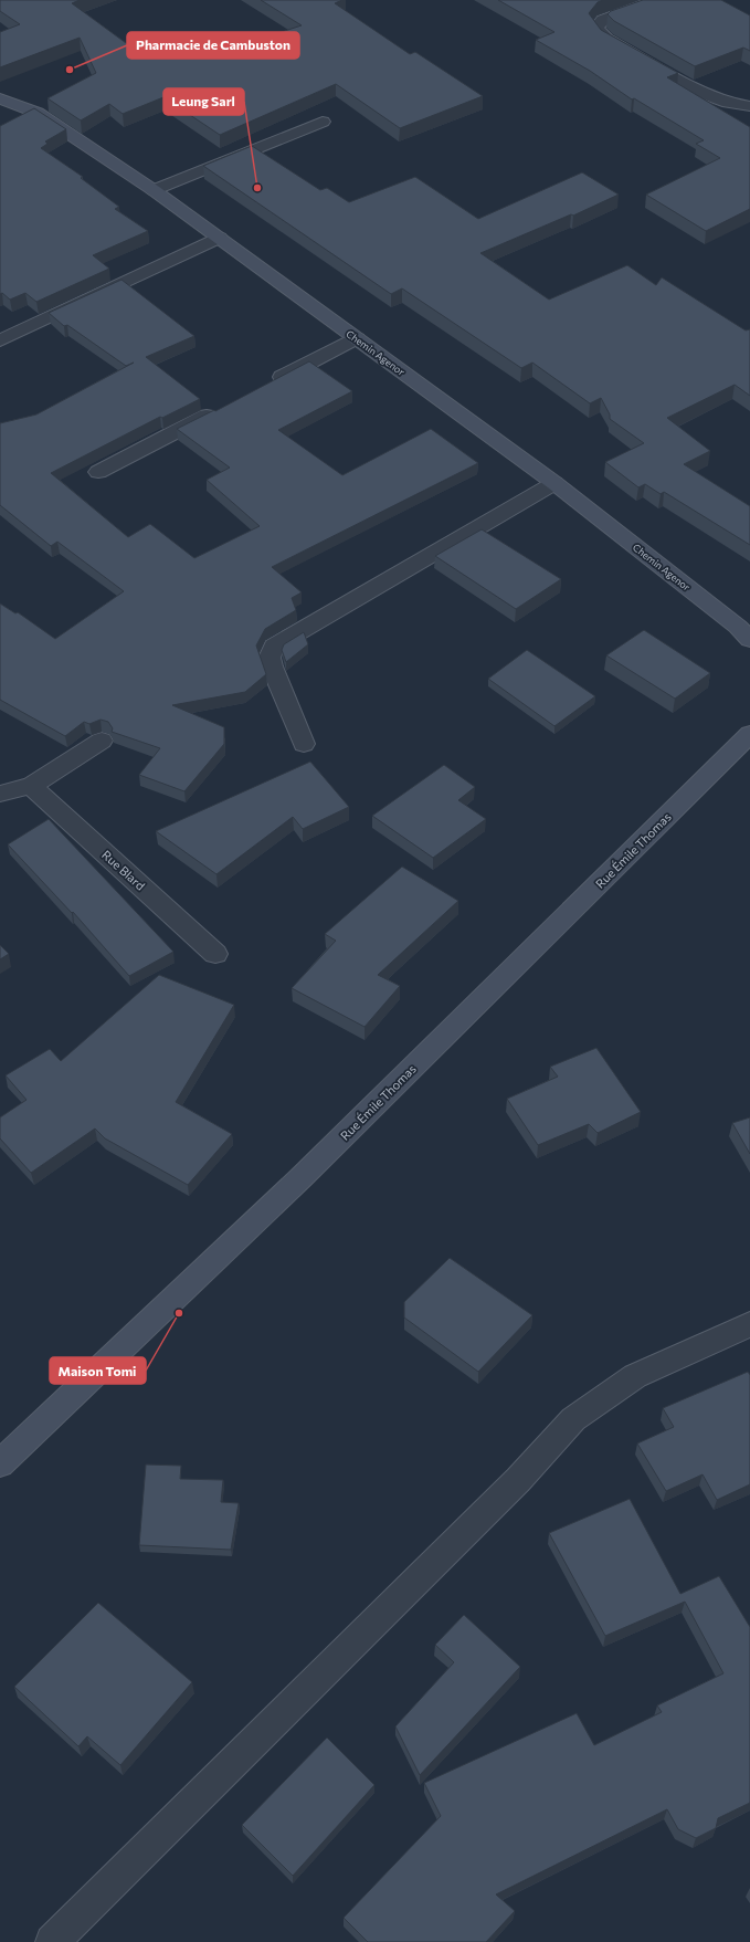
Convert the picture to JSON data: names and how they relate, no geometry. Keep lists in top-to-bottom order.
{
  "streets": {
    "main road": ["Chemin Agenor", "Rue Émile Thomas"],
    "street": ["Rue Blard"]
  },
  "places": ["Pharmacie de Cambuston", "Leung Sarl", "Maison Tomi"]
}
